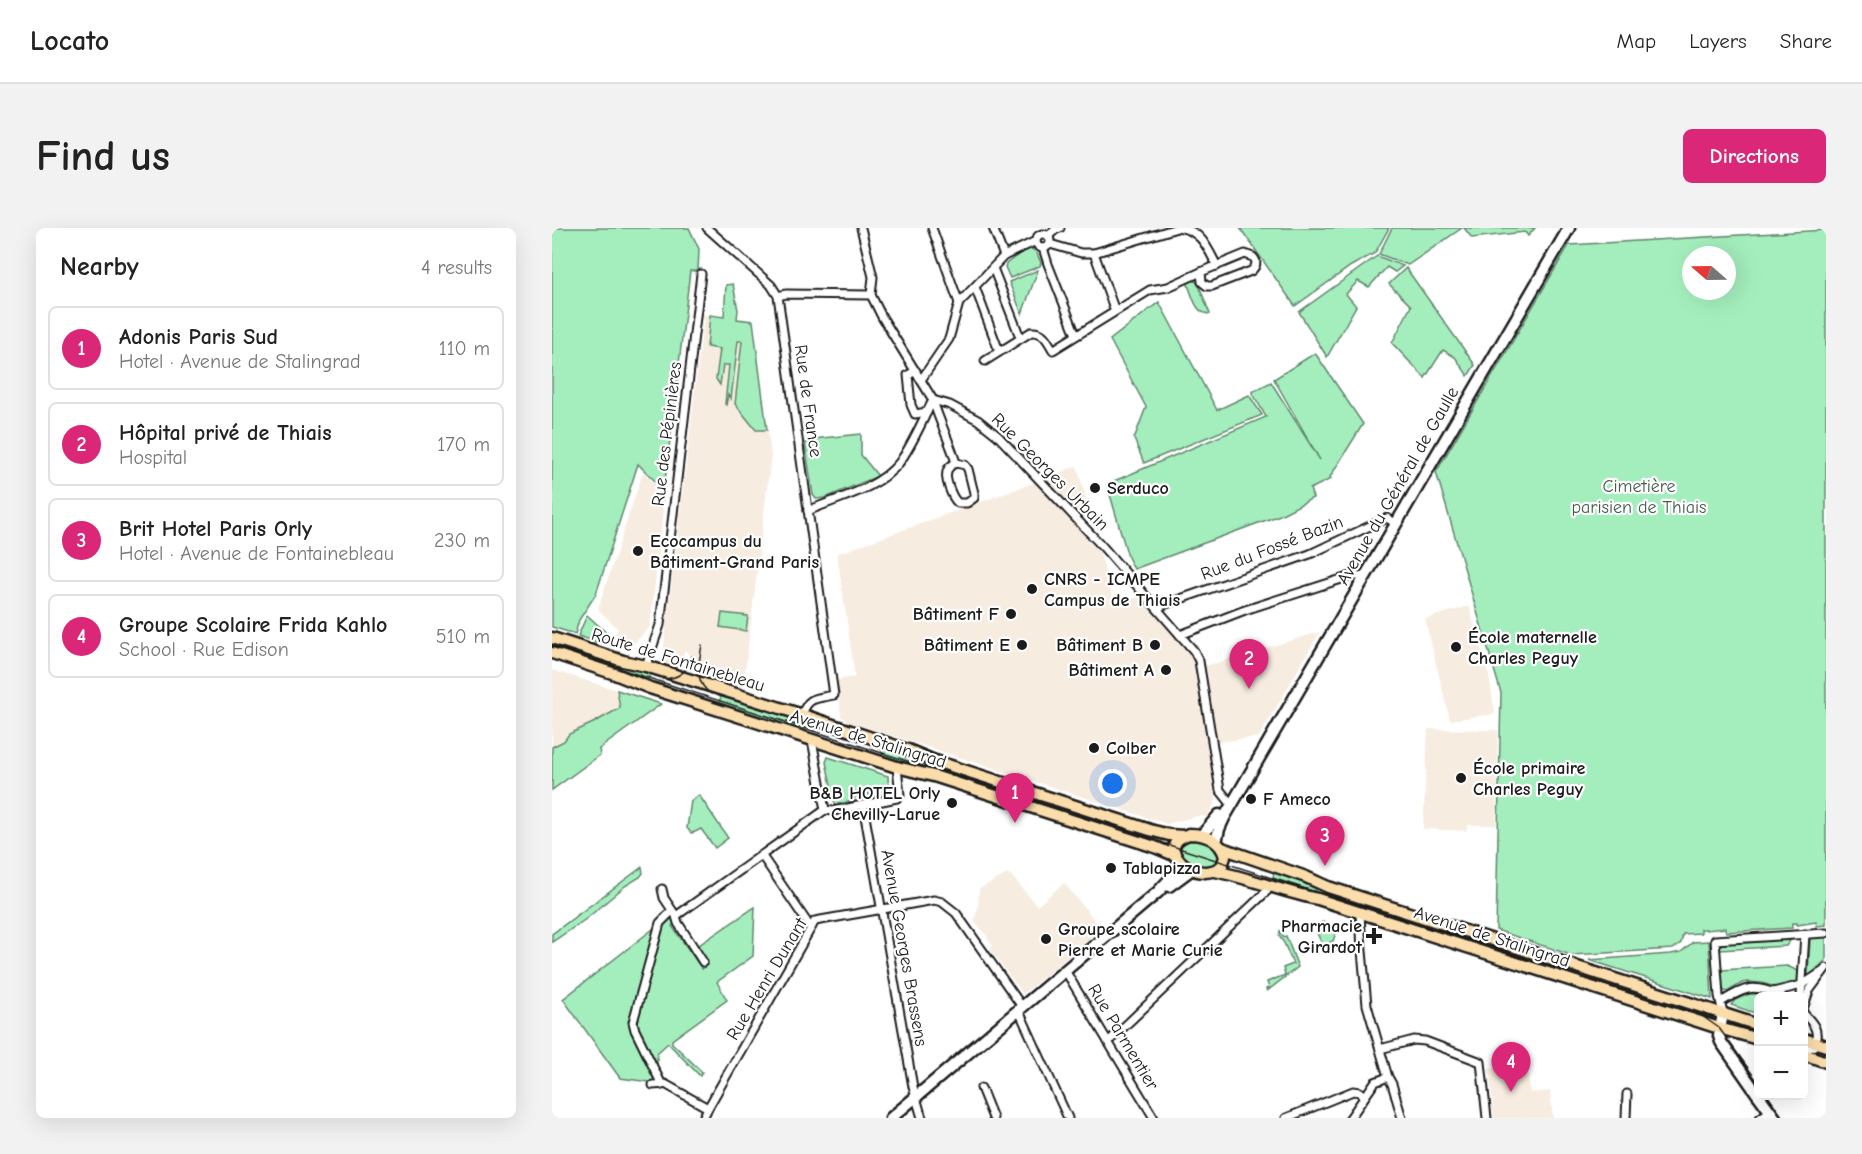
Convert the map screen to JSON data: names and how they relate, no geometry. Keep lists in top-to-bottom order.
{
  "streets": {
    "main road": ["Avenue du Général de Gaulle", "Route de Fontainebleau", "Avenue de Stalingrad"],
    "street": [
      "Rue de France",
      "Rue des Pépinières",
      "Rue Georges Urbain",
      "Rue du Fossé Bazin",
      "Avenue Georges Brassens",
      "Rue Henri Dunant",
      "Rue Parmentier"
    ]
  },
  "crossings": [
    ["Rue de France", "Route de Fontainebleau"],
    ["Rue des Pépinières", "Route de Fontainebleau"],
    ["Rue Georges Urbain", "Rue du Fossé Bazin"],
    ["Avenue du Général de Gaulle", "Rue du Fossé Bazin"],
    ["Avenue du Général de Gaulle", "Route de Fontainebleau"],
    ["Avenue du Général de Gaulle", "Avenue de Stalingrad"],
    ["Route de Fontainebleau", "Avenue de Stalingrad"],
    ["Avenue Georges Brassens", "Rue Henri Dunant"]
  ],
  "parks": ["Cimetière parisien de Thiais"],
  "places": {
    "other": [
      "Serduco",
      "Ecocampus du Bâtiment-Grand Paris",
      "CNRS - ICMPE Campus de Thiais",
      "Bâtiment F",
      "Bâtiment E",
      "Bâtiment B",
      "École maternelle Charles Peguy",
      "Bâtiment A",
      "Colber",
      "École primaire Charles Peguy",
      "F Ameco",
      "B&B HOTEL Orly Chevilly-Larue",
      "Tablapizza",
      "Groupe scolaire Pierre et Marie Curie"
    ],
    "health": ["Pharmacie Girardot"]
  },
  "north": "left",
  "page": {
    "header": "Locato",
    "nav": ["Map", "Layers", "Share"],
    "buttons": "Directions",
    "title": "Find us",
    "heading": ["Nearby", "4 results"],
    "list": [
      {
        "mark": "1",
        "name": "Adonis Paris Sud",
        "note": "Hotel · Avenue de Stalingrad",
        "value": "110 m"
      },
      {
        "mark": "2",
        "name": "Hôpital privé de Thiais",
        "note": "Hospital",
        "value": "170 m"
      },
      {
        "mark": "3",
        "name": "Brit Hotel Paris Orly",
        "note": "Hotel · Avenue de Fontainebleau",
        "value": "230 m"
      },
      {
        "mark": "4",
        "name": "Groupe Scolaire Frida Kahlo",
        "note": "School · Rue Edison",
        "value": "510 m"
      }
    ],
    "pins": [
      "2",
      "1",
      "3",
      "4"
    ],
    "map_buttons": ["+", "−"]
  }
}
